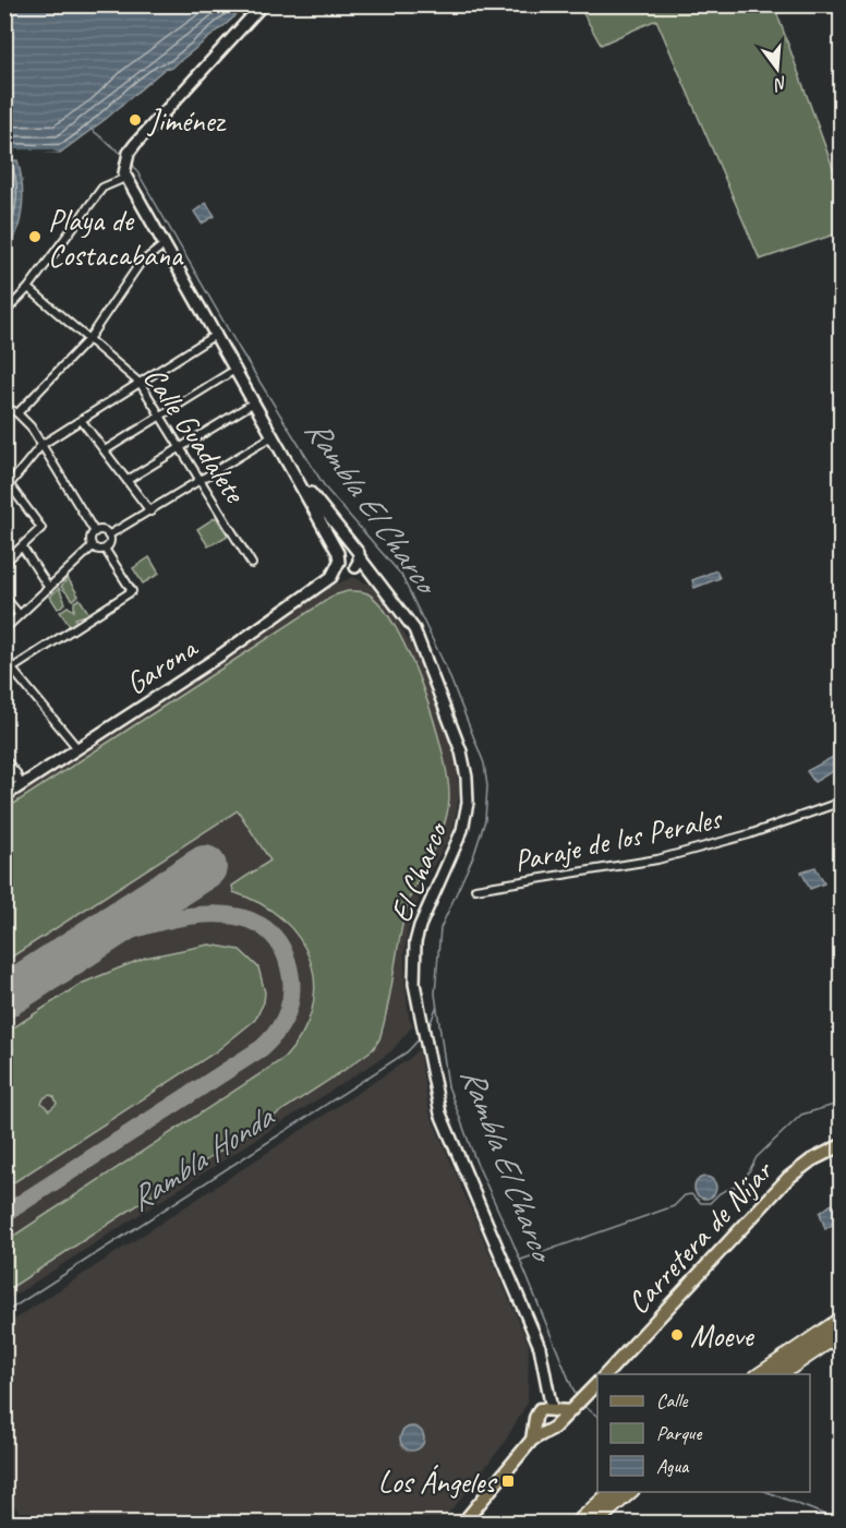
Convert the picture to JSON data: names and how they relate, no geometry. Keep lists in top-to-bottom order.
{
  "streets": {
    "main road": ["Garona", "El Charco", "Carretera de Níjar"],
    "street": ["Calle Guadalete", "Paraje de los Perales"]
  },
  "water": ["Rambla El Charco", "Rambla Honda"],
  "places": {
    "other": ["Jiménez", "Playa de Costacabana", "Moeve"],
    "transit": ["Los Ángeles"]
  },
  "legend": ["Calle", "Parque", "Agua"],
  "north": "bottom"
}
